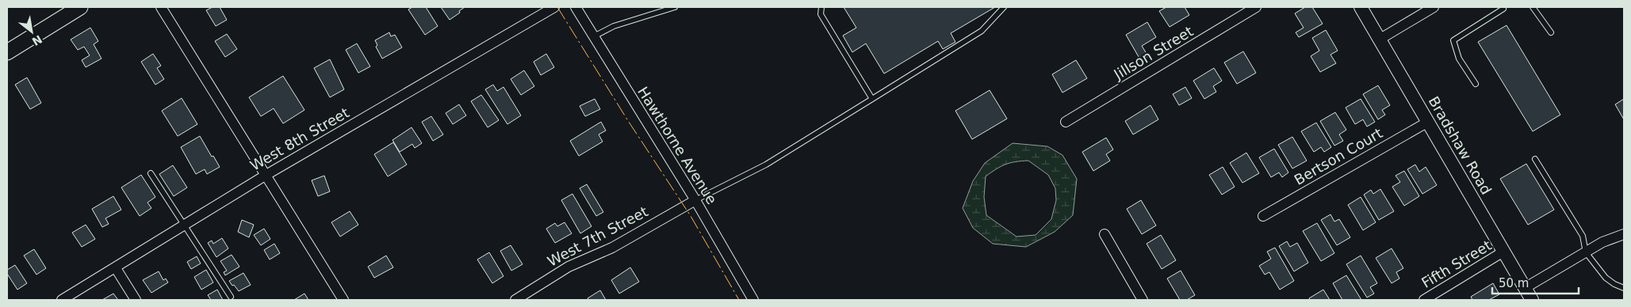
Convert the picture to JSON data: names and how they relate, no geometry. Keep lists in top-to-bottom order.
{
  "streets": {
    "street": [
      "Jillson Street",
      "West 8th Street",
      "Hawthorne Avenue",
      "Bradshaw Road",
      "Bertson Court",
      "West 7th Street",
      "Fifth Street"
    ]
  },
  "crossings": [
    ["Hawthorne Avenue", "West 7th Street"],
    ["Bradshaw Road", "Bertson Court"],
    ["Bradshaw Road", "Fifth Street"]
  ],
  "scale_bar": "50 m",
  "north": "bottom right"
}
